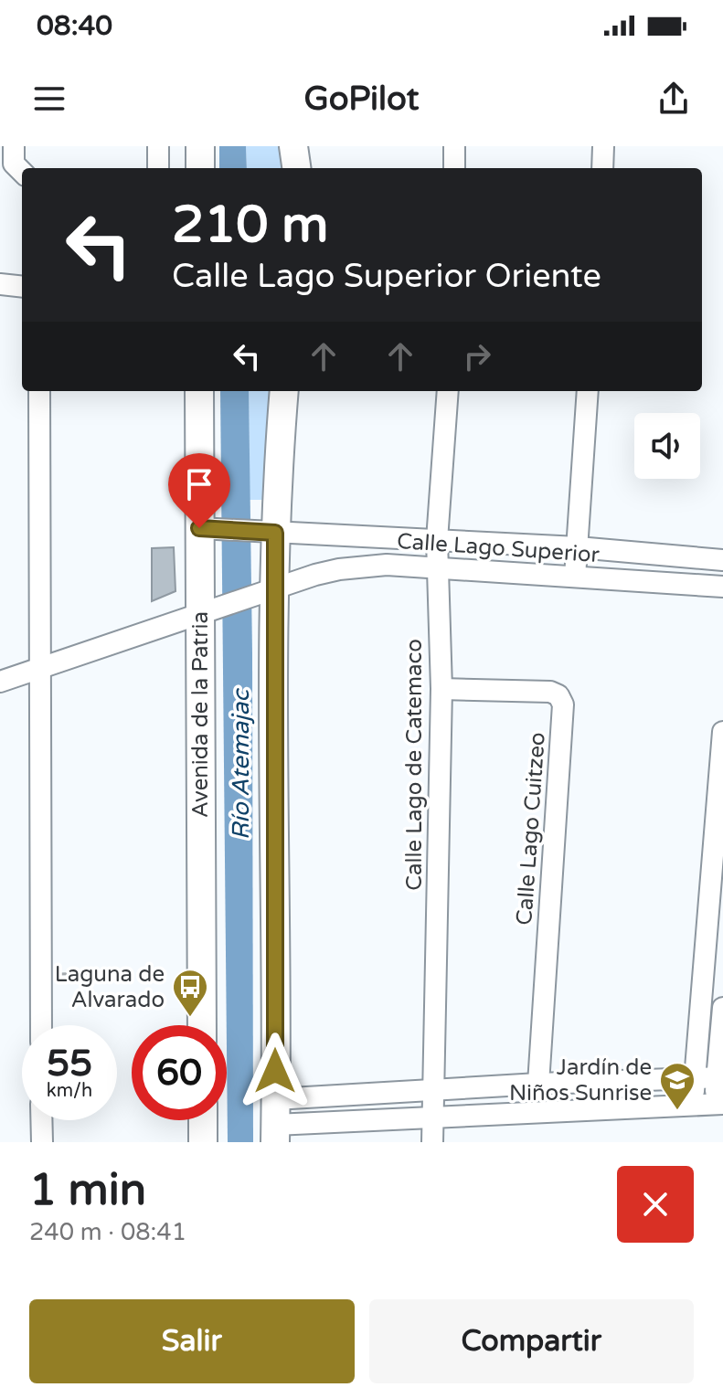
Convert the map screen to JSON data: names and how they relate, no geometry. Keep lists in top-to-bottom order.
{
  "streets": {
    "main road": ["Avenida de la Patria"],
    "street": ["Calle Lago Superior", "Calle Lago de Catemaco", "Calle Lago Cuitzeo"]
  },
  "crossings": [
    ["Calle Lago Superior", "Avenida de la Patria"],
    ["Calle Lago Superior", "Calle Lago de Catemaco"],
    ["Calle Lago de Catemaco", "Calle Lago Cuitzeo"]
  ],
  "water": ["Río Atemajac"],
  "places": {
    "bus stop": ["Laguna de Alvarado"],
    "school or university": ["Jardín de Niños Sunrise"]
  },
  "page": {
    "status": "08:40",
    "header": "GoPilot",
    "turn": ["210 m", "Calle Lago Superior Oriente"],
    "speed": "55 km/h",
    "limit": "60",
    "heading": ["1 min", "240 m · 08:41"],
    "buttons": ["Salir", "Compartir"]
  }
}
